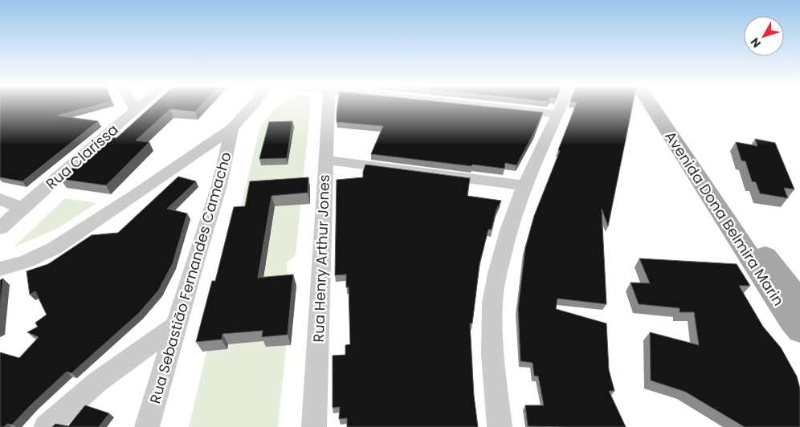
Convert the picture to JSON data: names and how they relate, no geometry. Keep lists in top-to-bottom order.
{
  "streets": {
    "main road": ["Avenida Dona Belmira Marin"],
    "street": ["Rua Clarissa", "Rua Henry Arthur Jones", "Rua Sebastião Fernandes Camacho"]
  },
  "north": "bottom left"
}
